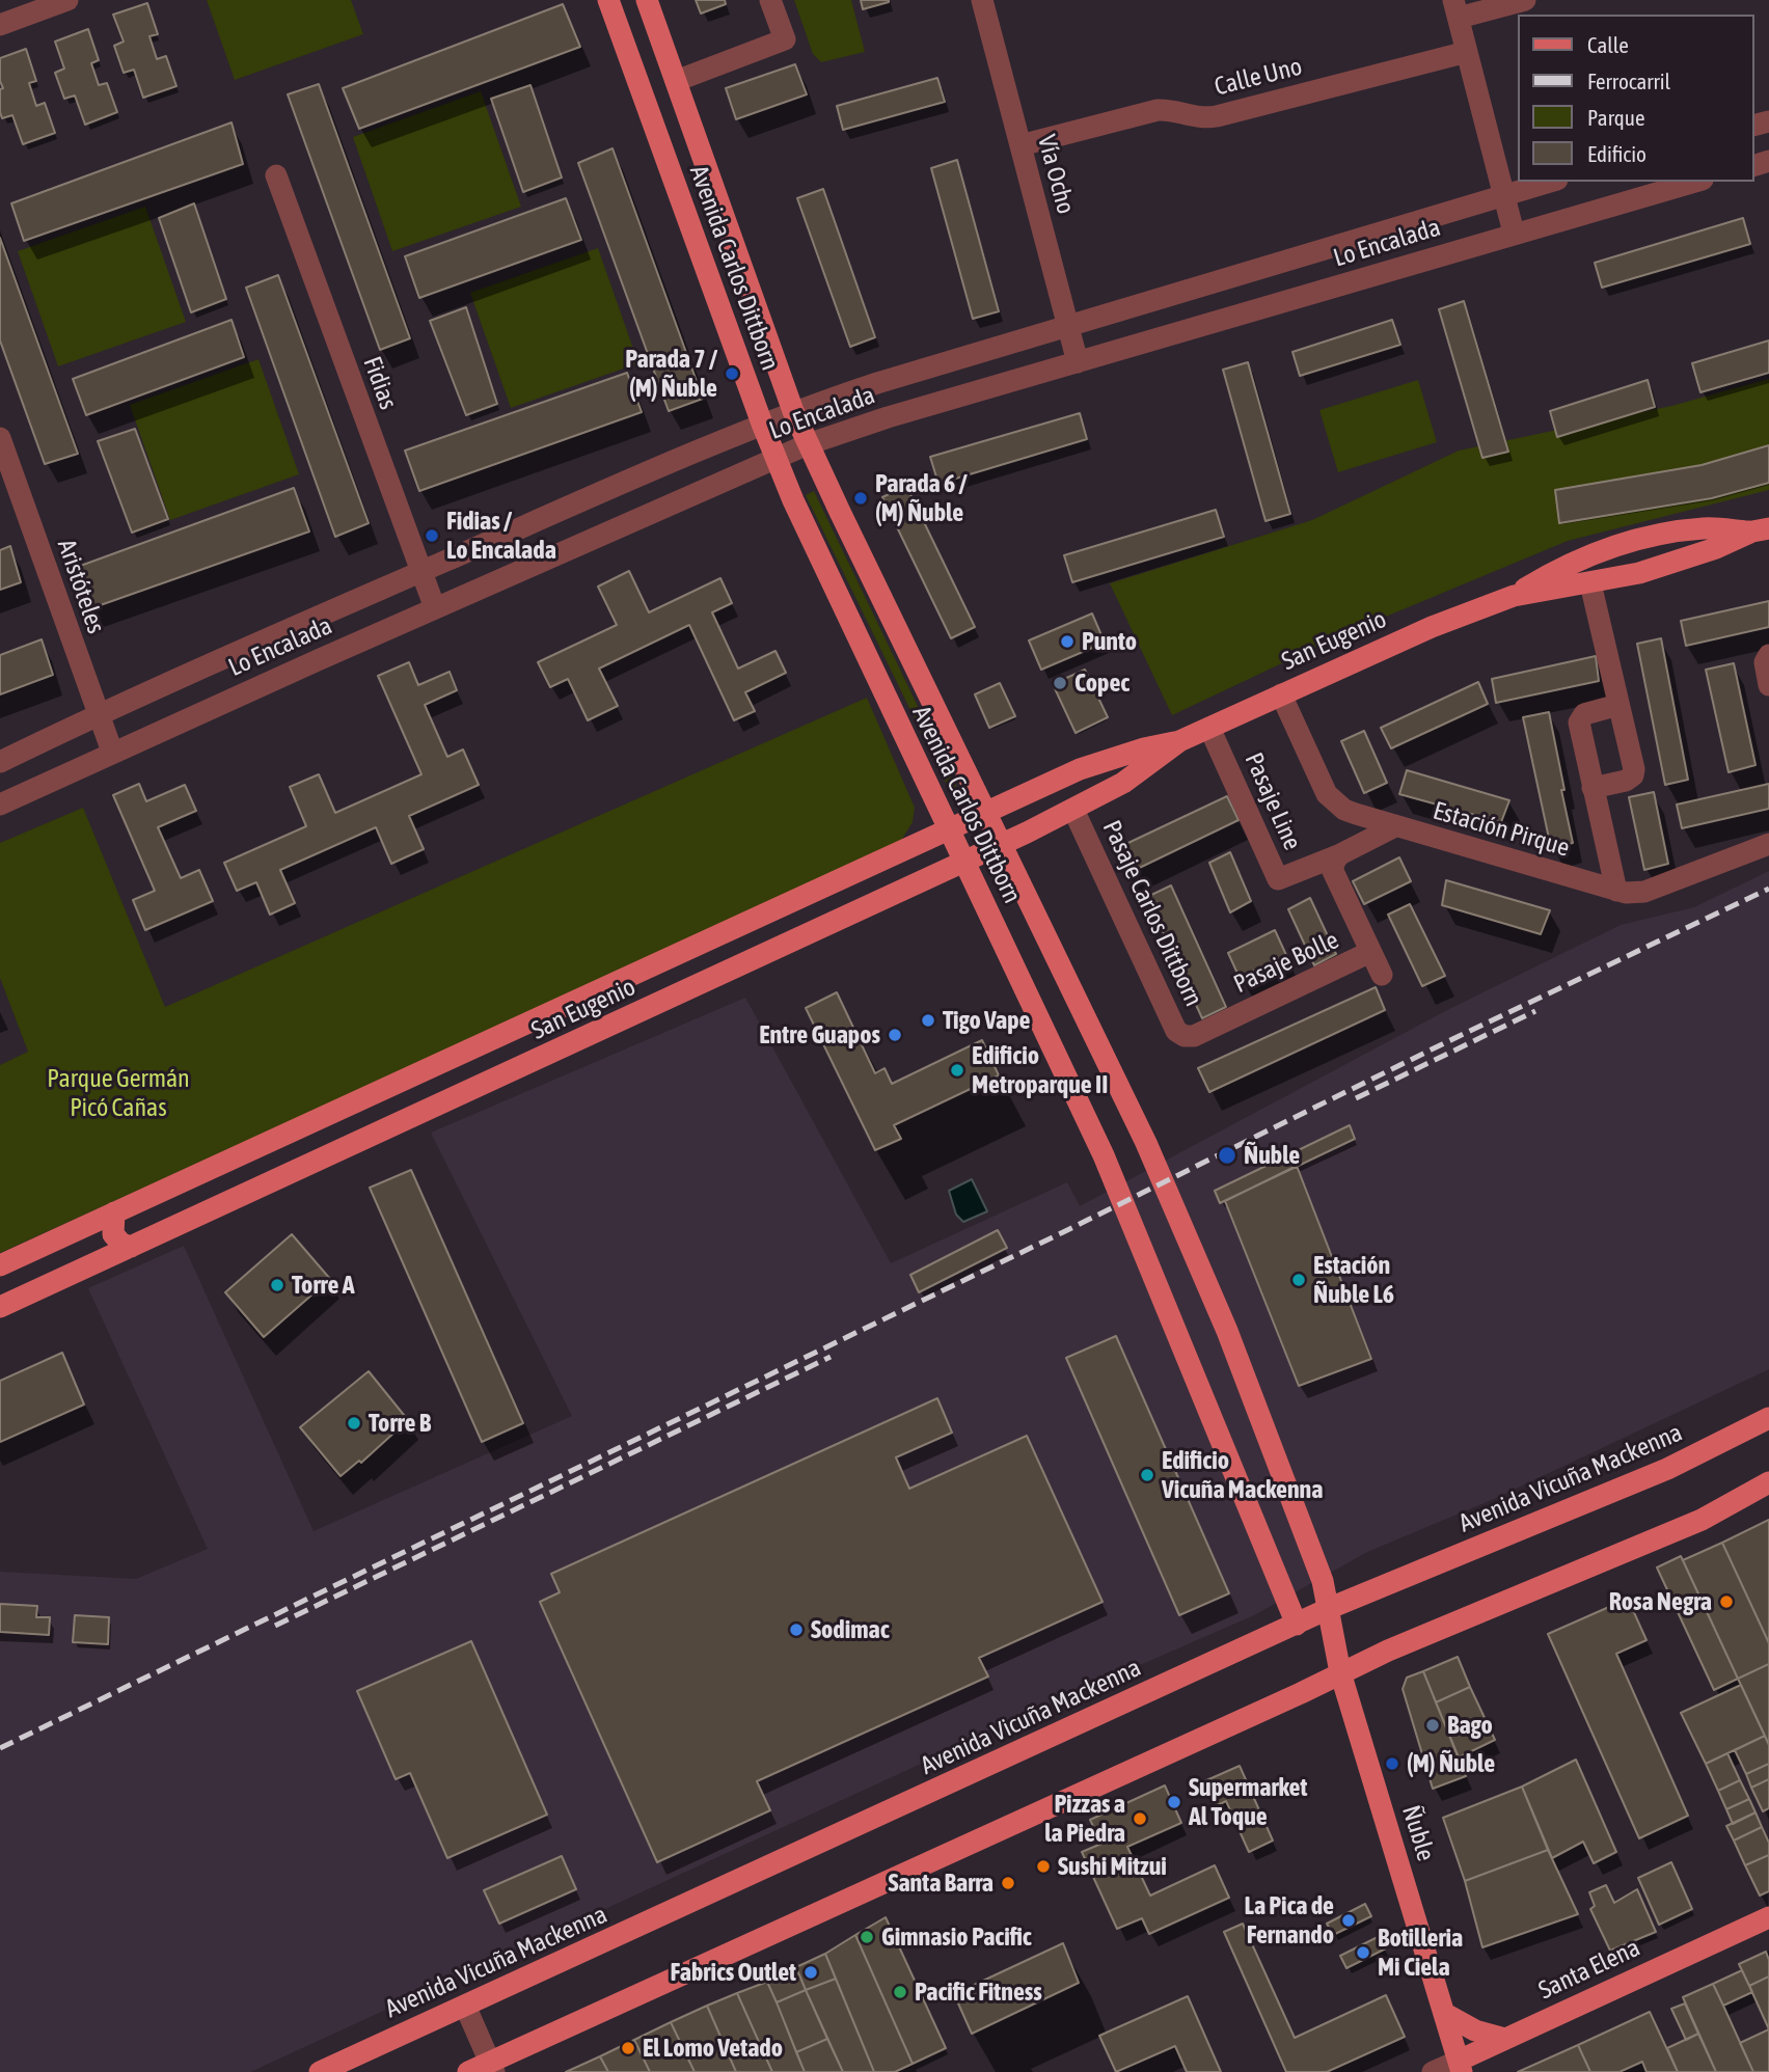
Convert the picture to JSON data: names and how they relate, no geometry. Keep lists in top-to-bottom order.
{
  "streets": {
    "main road": [
      "Avenida Carlos Dittborn",
      "San Eugenio",
      "Avenida Vicuña Mackenna",
      "Ñuble",
      "Santa Elena"
    ],
    "street": [
      "Calle Uno",
      "Vía Ocho",
      "Lo Encalada",
      "Fidias",
      "Aristóteles",
      "Pasaje Line",
      "Estación Pirque",
      "Pasaje Carlos Dittborn",
      "Pasaje Bolle"
    ]
  },
  "crossings": [
    ["Calle Uno", "Vía Ocho"],
    ["Vía Ocho", "Lo Encalada"],
    ["Lo Encalada", "Avenida Carlos Dittborn"],
    ["Lo Encalada", "Fidias"],
    ["Lo Encalada", "Aristóteles"],
    ["Avenida Carlos Dittborn", "San Eugenio"],
    ["Avenida Carlos Dittborn", "Avenida Vicuña Mackenna"],
    ["Avenida Carlos Dittborn", "Ñuble"],
    ["San Eugenio", "Pasaje Line"],
    ["San Eugenio", "Estación Pirque"],
    ["San Eugenio", "Pasaje Carlos Dittborn"],
    ["Pasaje Line", "Estación Pirque"],
    ["Pasaje Line", "Pasaje Bolle"],
    ["Pasaje Carlos Dittborn", "Pasaje Bolle"],
    ["Avenida Vicuña Mackenna", "Ñuble"],
    ["Ñuble", "Santa Elena"]
  ],
  "parks": ["Parque Germán Picó Cañas"],
  "places": [
    "Parada 7 / (M) Ñuble",
    "Parada 6 / (M) Ñuble",
    "Fidias / Lo Encalada",
    "Punto",
    "Copec",
    "Tigo Vape",
    "Entre Guapos",
    "Edificio Metroparque II",
    "Ñuble",
    "Estación Ñuble L6",
    "Torre A",
    "Torre B",
    "Edificio Vicuña Mackenna",
    "Rosa Negra",
    "Sodimac",
    "Bago",
    "(M) Ñuble",
    "Supermarket Al Toque",
    "Pizzas a la Piedra",
    "Sushi Mitzui",
    "Santa Barra",
    "La Pica de Fernando",
    "Gimnasio Pacific",
    "Botilleria Mi Ciela",
    "Fabrics Outlet",
    "Pacific Fitness",
    "El Lomo Vetado"
  ],
  "legend": [
    "Calle",
    "Ferrocarril",
    "Parque",
    "Edificio"
  ]
}
